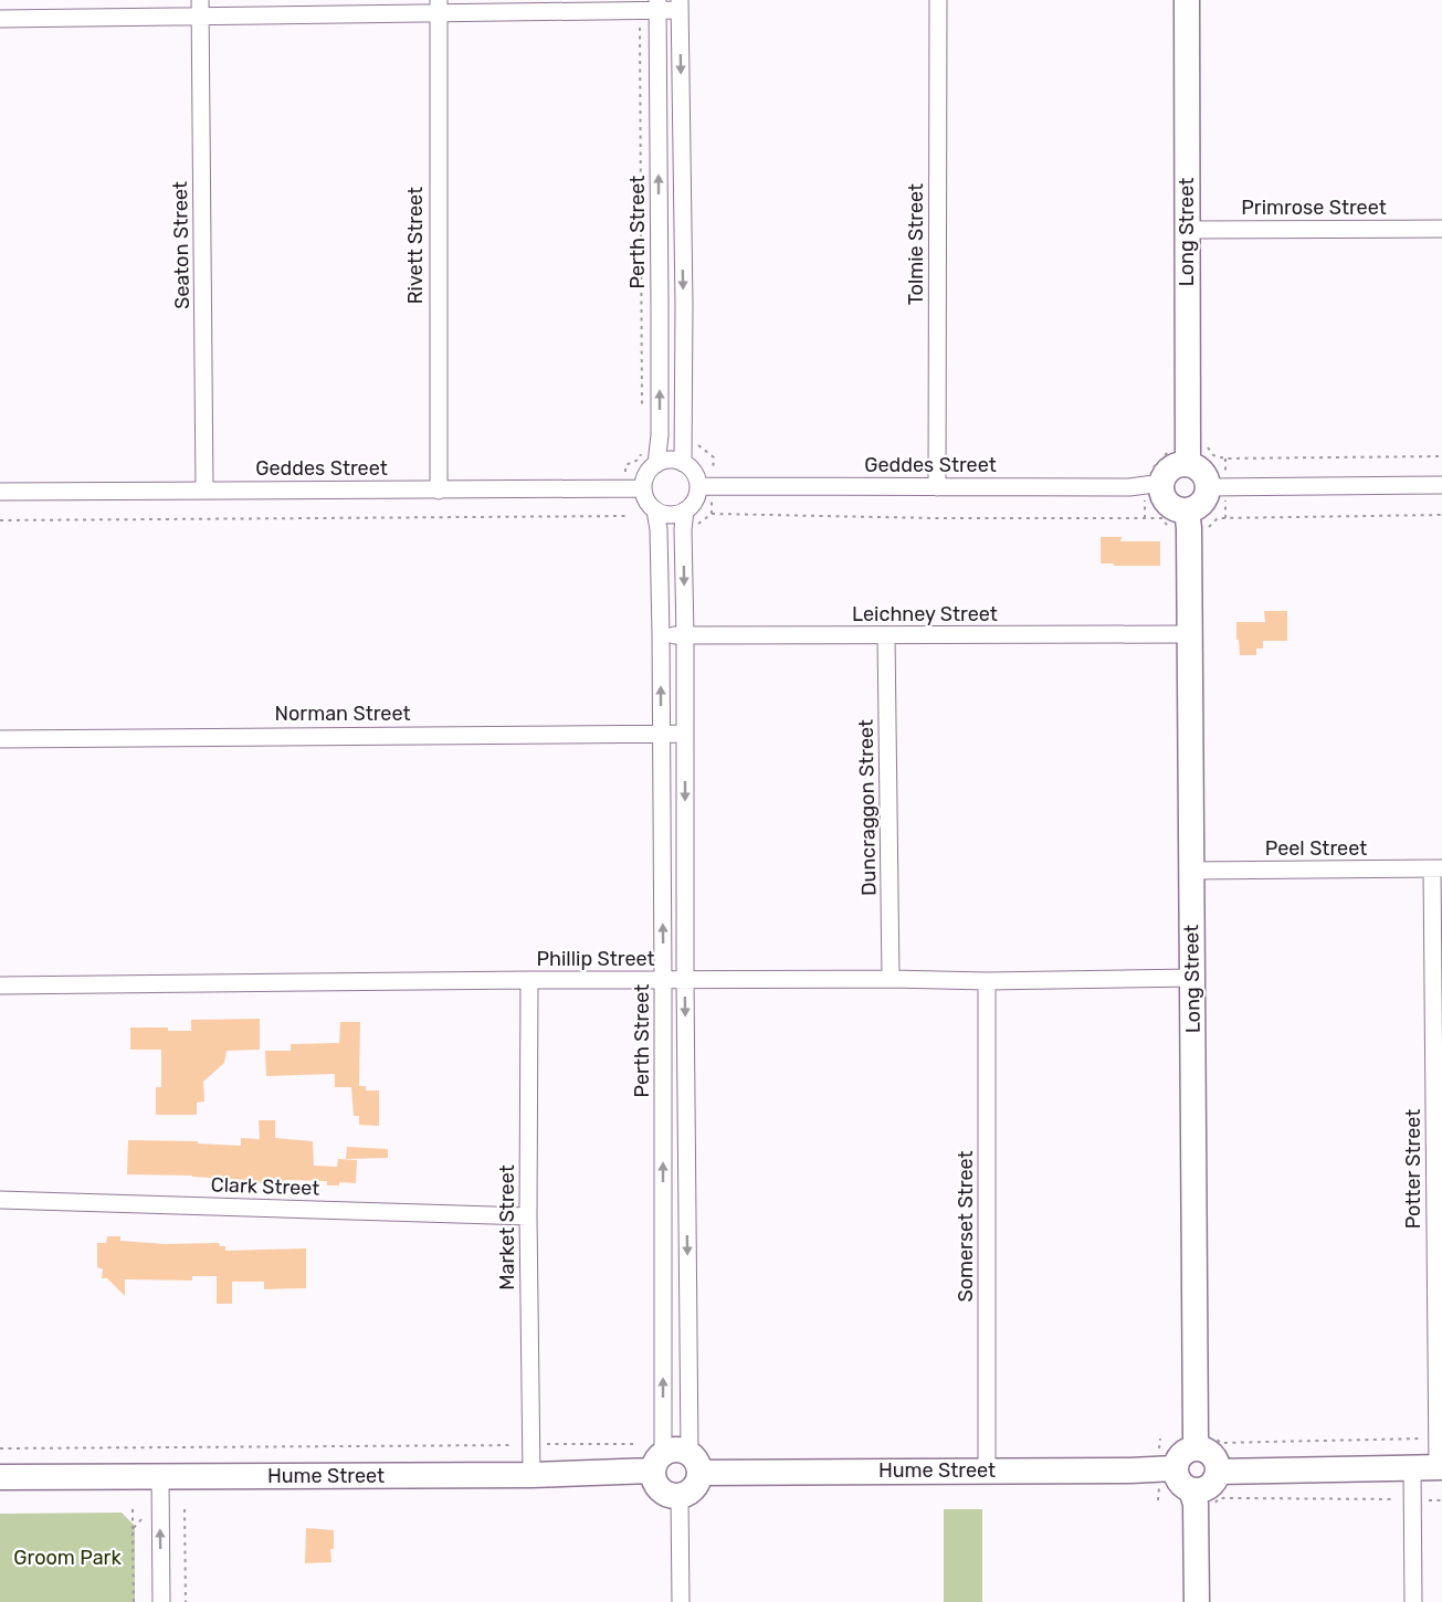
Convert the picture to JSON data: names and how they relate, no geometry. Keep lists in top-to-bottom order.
{
  "streets": {
    "street": [
      "Primrose Street",
      "Perth Street",
      "Long Street",
      "Tolmie Street",
      "Seaton Street",
      "Rivett Street",
      "Geddes Street",
      "Leichney Street",
      "Norman Street",
      "Duncraggon Street",
      "Peel Street",
      "Phillip Street",
      "Potter Street",
      "Clark Street",
      "Somerset Street",
      "Market Street",
      "Hume Street"
    ]
  },
  "crossings": [
    ["Primrose Street", "Long Street"],
    ["Perth Street", "Geddes Street"],
    ["Perth Street", "Leichney Street"],
    ["Perth Street", "Norman Street"],
    ["Perth Street", "Phillip Street"],
    ["Perth Street", "Hume Street"],
    ["Long Street", "Geddes Street"],
    ["Long Street", "Leichney Street"],
    ["Long Street", "Peel Street"],
    ["Long Street", "Phillip Street"],
    ["Tolmie Street", "Geddes Street"],
    ["Seaton Street", "Geddes Street"],
    ["Rivett Street", "Geddes Street"],
    ["Leichney Street", "Duncraggon Street"],
    ["Duncraggon Street", "Phillip Street"],
    ["Peel Street", "Potter Street"],
    ["Phillip Street", "Somerset Street"],
    ["Phillip Street", "Market Street"],
    ["Clark Street", "Market Street"],
    ["Somerset Street", "Hume Street"],
    ["Market Street", "Hume Street"]
  ],
  "parks": ["Groom Park"]
}
